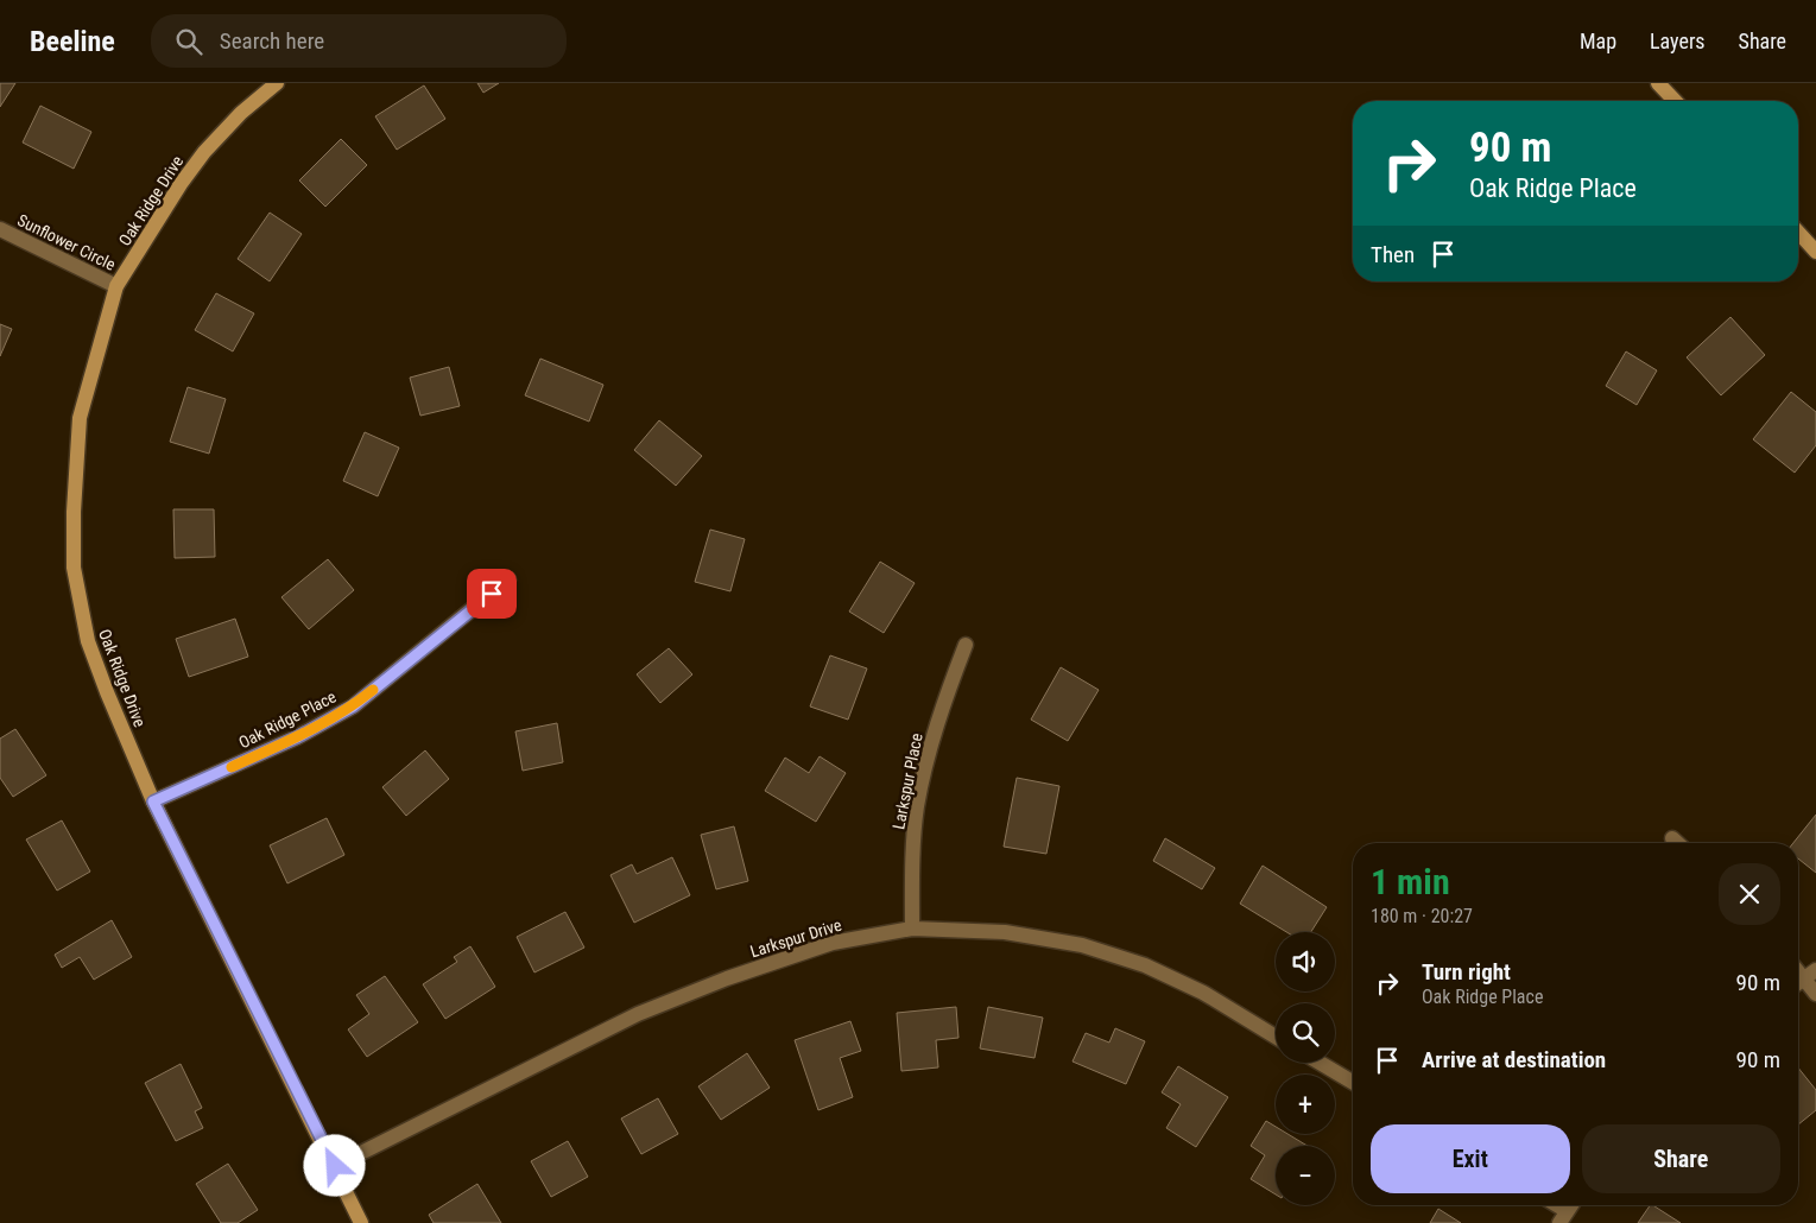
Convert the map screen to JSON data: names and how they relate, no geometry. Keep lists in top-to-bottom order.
{
  "streets": {
    "street": [
      "Oak Ridge Drive",
      "Sunflower Circle",
      "Oak Ridge Place",
      "Larkspur Place",
      "Larkspur Drive"
    ]
  },
  "crossings": [
    ["Oak Ridge Drive", "Sunflower Circle"],
    ["Oak Ridge Drive", "Oak Ridge Place"],
    ["Oak Ridge Drive", "Larkspur Drive"],
    ["Larkspur Place", "Larkspur Drive"]
  ],
  "page": {
    "header": "Beeline",
    "search": "Search here",
    "nav": ["Map", "Layers", "Share"],
    "turn": ["90 m", "Oak Ridge Place"],
    "then": "Then",
    "heading": ["1 min", "180 m · 20:27"],
    "map_buttons": ["+", "−"],
    "list": [
      {
        "name": "Turn right",
        "note": "Oak Ridge Place",
        "value": "90 m"
      },
      {
        "name": "Arrive at destination",
        "value": "90 m"
      }
    ],
    "buttons": ["Exit", "Share"]
  }
}
